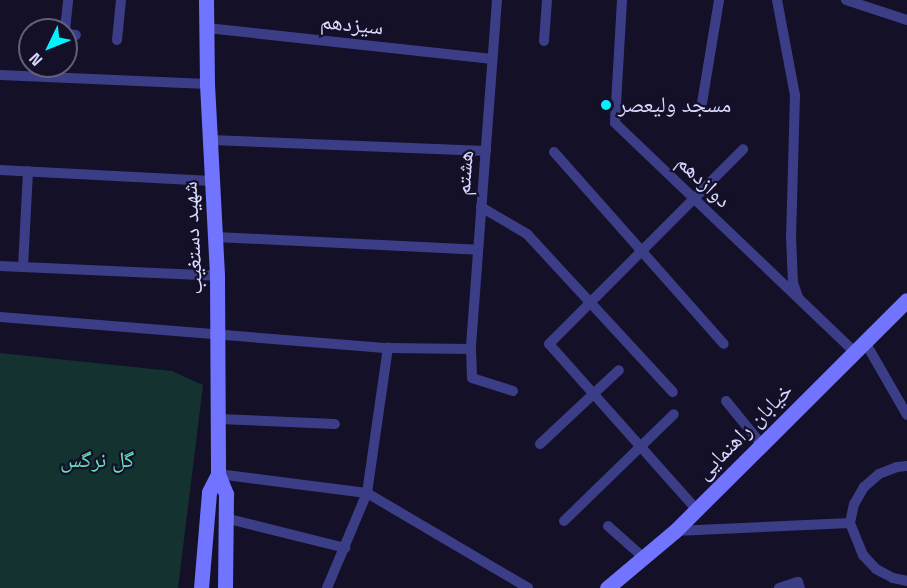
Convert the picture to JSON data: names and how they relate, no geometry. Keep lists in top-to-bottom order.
{
  "streets": {
    "main road": ["شهید دستغیب", "خیابان راهنمایی"],
    "street": ["سیزدهم", "هشتم", "دوازدهم"]
  },
  "crossings": [
    ["سیزدهم", "هشتم"],
    ["سیزدهم", "شهید دستغیب"],
    ["دوازدهم", "خیابان راهنمایی"]
  ],
  "parks": ["گل نرگس"],
  "places": ["مسجد ولیعصر"],
  "north": "bottom left"
}
